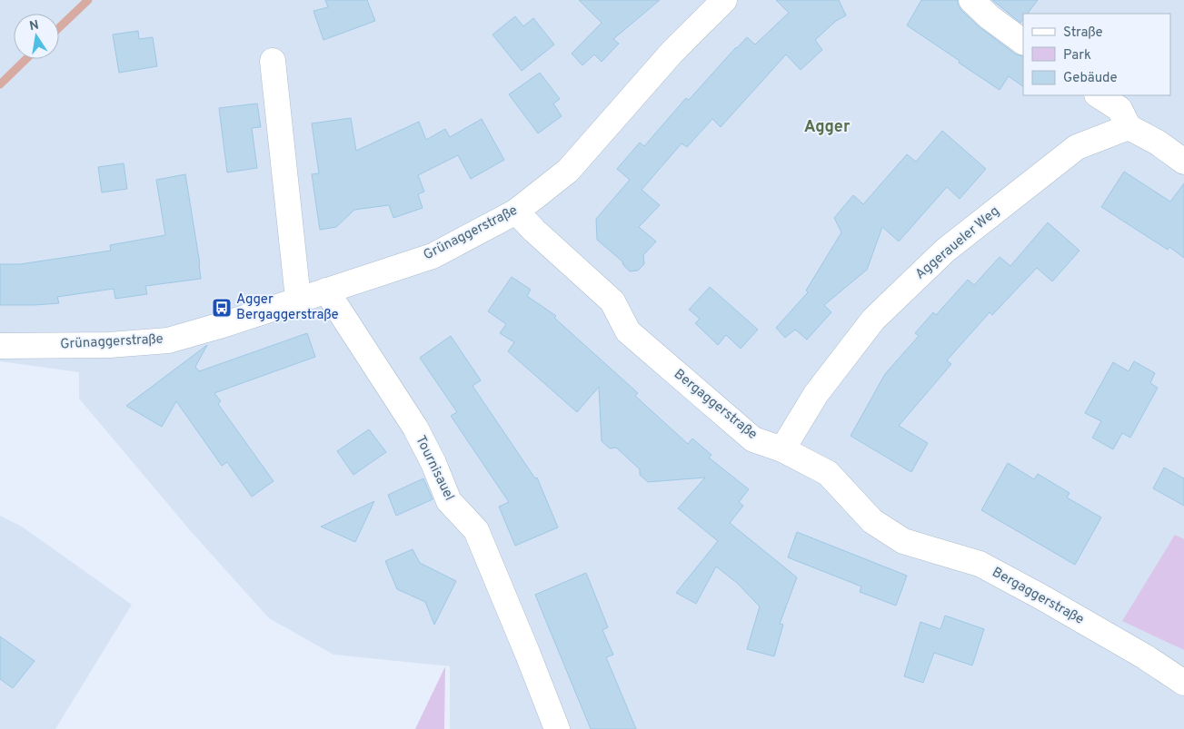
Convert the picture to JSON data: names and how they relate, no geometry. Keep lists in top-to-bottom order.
{
  "streets": {
    "street": [
      "Grünaggerstraße",
      "Aggeraueler Weg",
      "Bergaggerstraße",
      "Tournisauel"
    ]
  },
  "crossings": [
    ["Grünaggerstraße", "Bergaggerstraße"],
    ["Grünaggerstraße", "Tournisauel"],
    ["Aggeraueler Weg", "Bergaggerstraße"]
  ],
  "districts": ["Agger"],
  "places": {
    "bus stop": ["Agger Bergaggerstraße"]
  },
  "legend": ["Straße", "Park", "Gebäude"],
  "north": "top"
}
